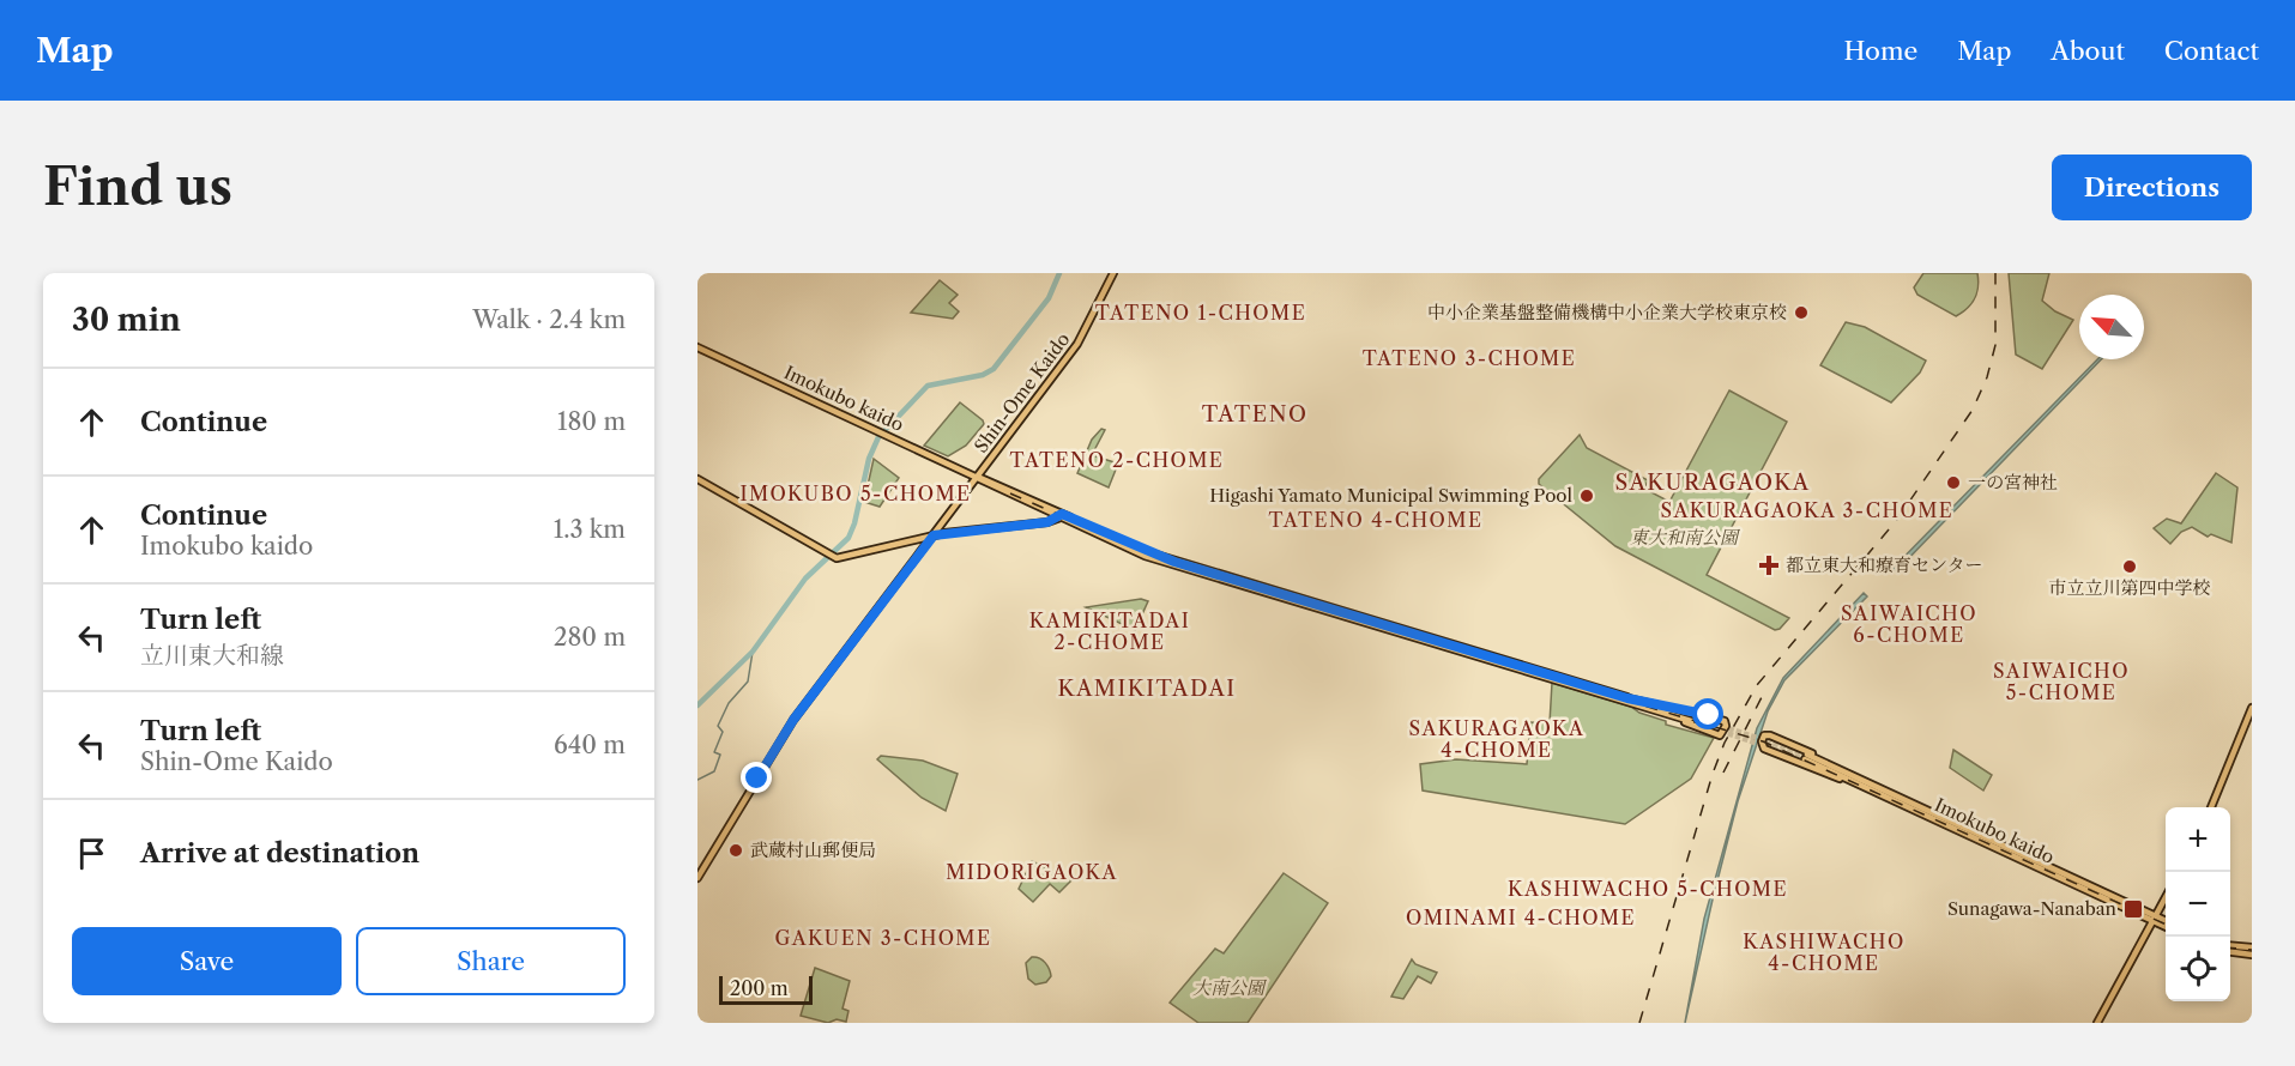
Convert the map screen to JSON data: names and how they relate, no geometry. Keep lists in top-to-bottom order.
{
  "streets": {
    "main road": ["Shin-Ome Kaido", "Imokubo kaido"]
  },
  "crossings": [
    ["Shin-Ome Kaido", "Imokubo kaido"]
  ],
  "districts": [
    "TATENO 1-CHOME",
    "TATENO 3-CHOME",
    "TATENO",
    "TATENO 2-CHOME",
    "SAKURAGAOKA",
    "IMOKUBO 5-CHOME",
    "SAKURAGAOKA 3-CHOME",
    "TATENO 4-CHOME",
    "SAIWAICHO 6-CHOME",
    "KAMIKITADAI 2-CHOME",
    "SAIWAICHO 5-CHOME",
    "KAMIKITADAI",
    "SAKURAGAOKA 4-CHOME",
    "MIDORIGAOKA",
    "KASHIWACHO 5-CHOME",
    "OMINAMI 4-CHOME",
    "GAKUEN 3-CHOME",
    "KASHIWACHO 4-CHOME"
  ],
  "parks": ["東大和南公園", "大南公園"],
  "places": {
    "other": [
      "中小企業基盤整備機構中小企業大学校東京校",
      "一の宮神社",
      "Higashi Yamato Municipal Swimming Pool",
      "市立立川第四中学校",
      "武蔵村山郵便局"
    ],
    "health": ["都立東大和療育センター"],
    "transit": ["Sunagawa-Nanaban"]
  },
  "scale_bar": "200 m",
  "north": "top left",
  "page": {
    "header": "Map",
    "nav": [
      "Home",
      "Map",
      "About",
      "Contact"
    ],
    "buttons": [
      "Directions",
      ["Save", "Share"]
    ],
    "title": "Find us",
    "heading": ["30 min", "Walk · 2.4 km"],
    "list": [
      ["Continue", "180 m"],
      ["Continue", "Imokubo kaido", "1.3 km"],
      ["Turn left", "立川東大和線", "280 m"],
      ["Turn left", "Shin-Ome Kaido", "640 m"],
      "Arrive at destination"
    ],
    "map_buttons": ["+", "−"],
    "scale": "200 m"
  }
}
